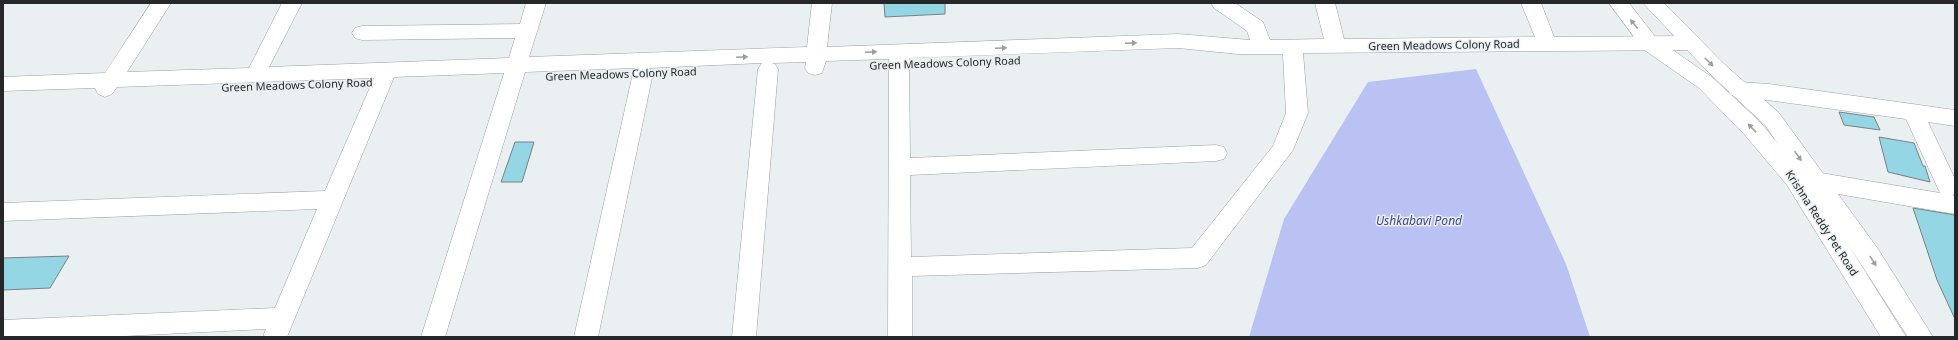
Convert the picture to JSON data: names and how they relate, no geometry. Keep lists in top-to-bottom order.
{
  "streets": {
    "street": ["Green Meadows Colony Road", "Krishna Reddy Pet Road"]
  },
  "crossings": [
    ["Green Meadows Colony Road", "Krishna Reddy Pet Road"]
  ],
  "water": ["Ushkabavi Pond"]
}
